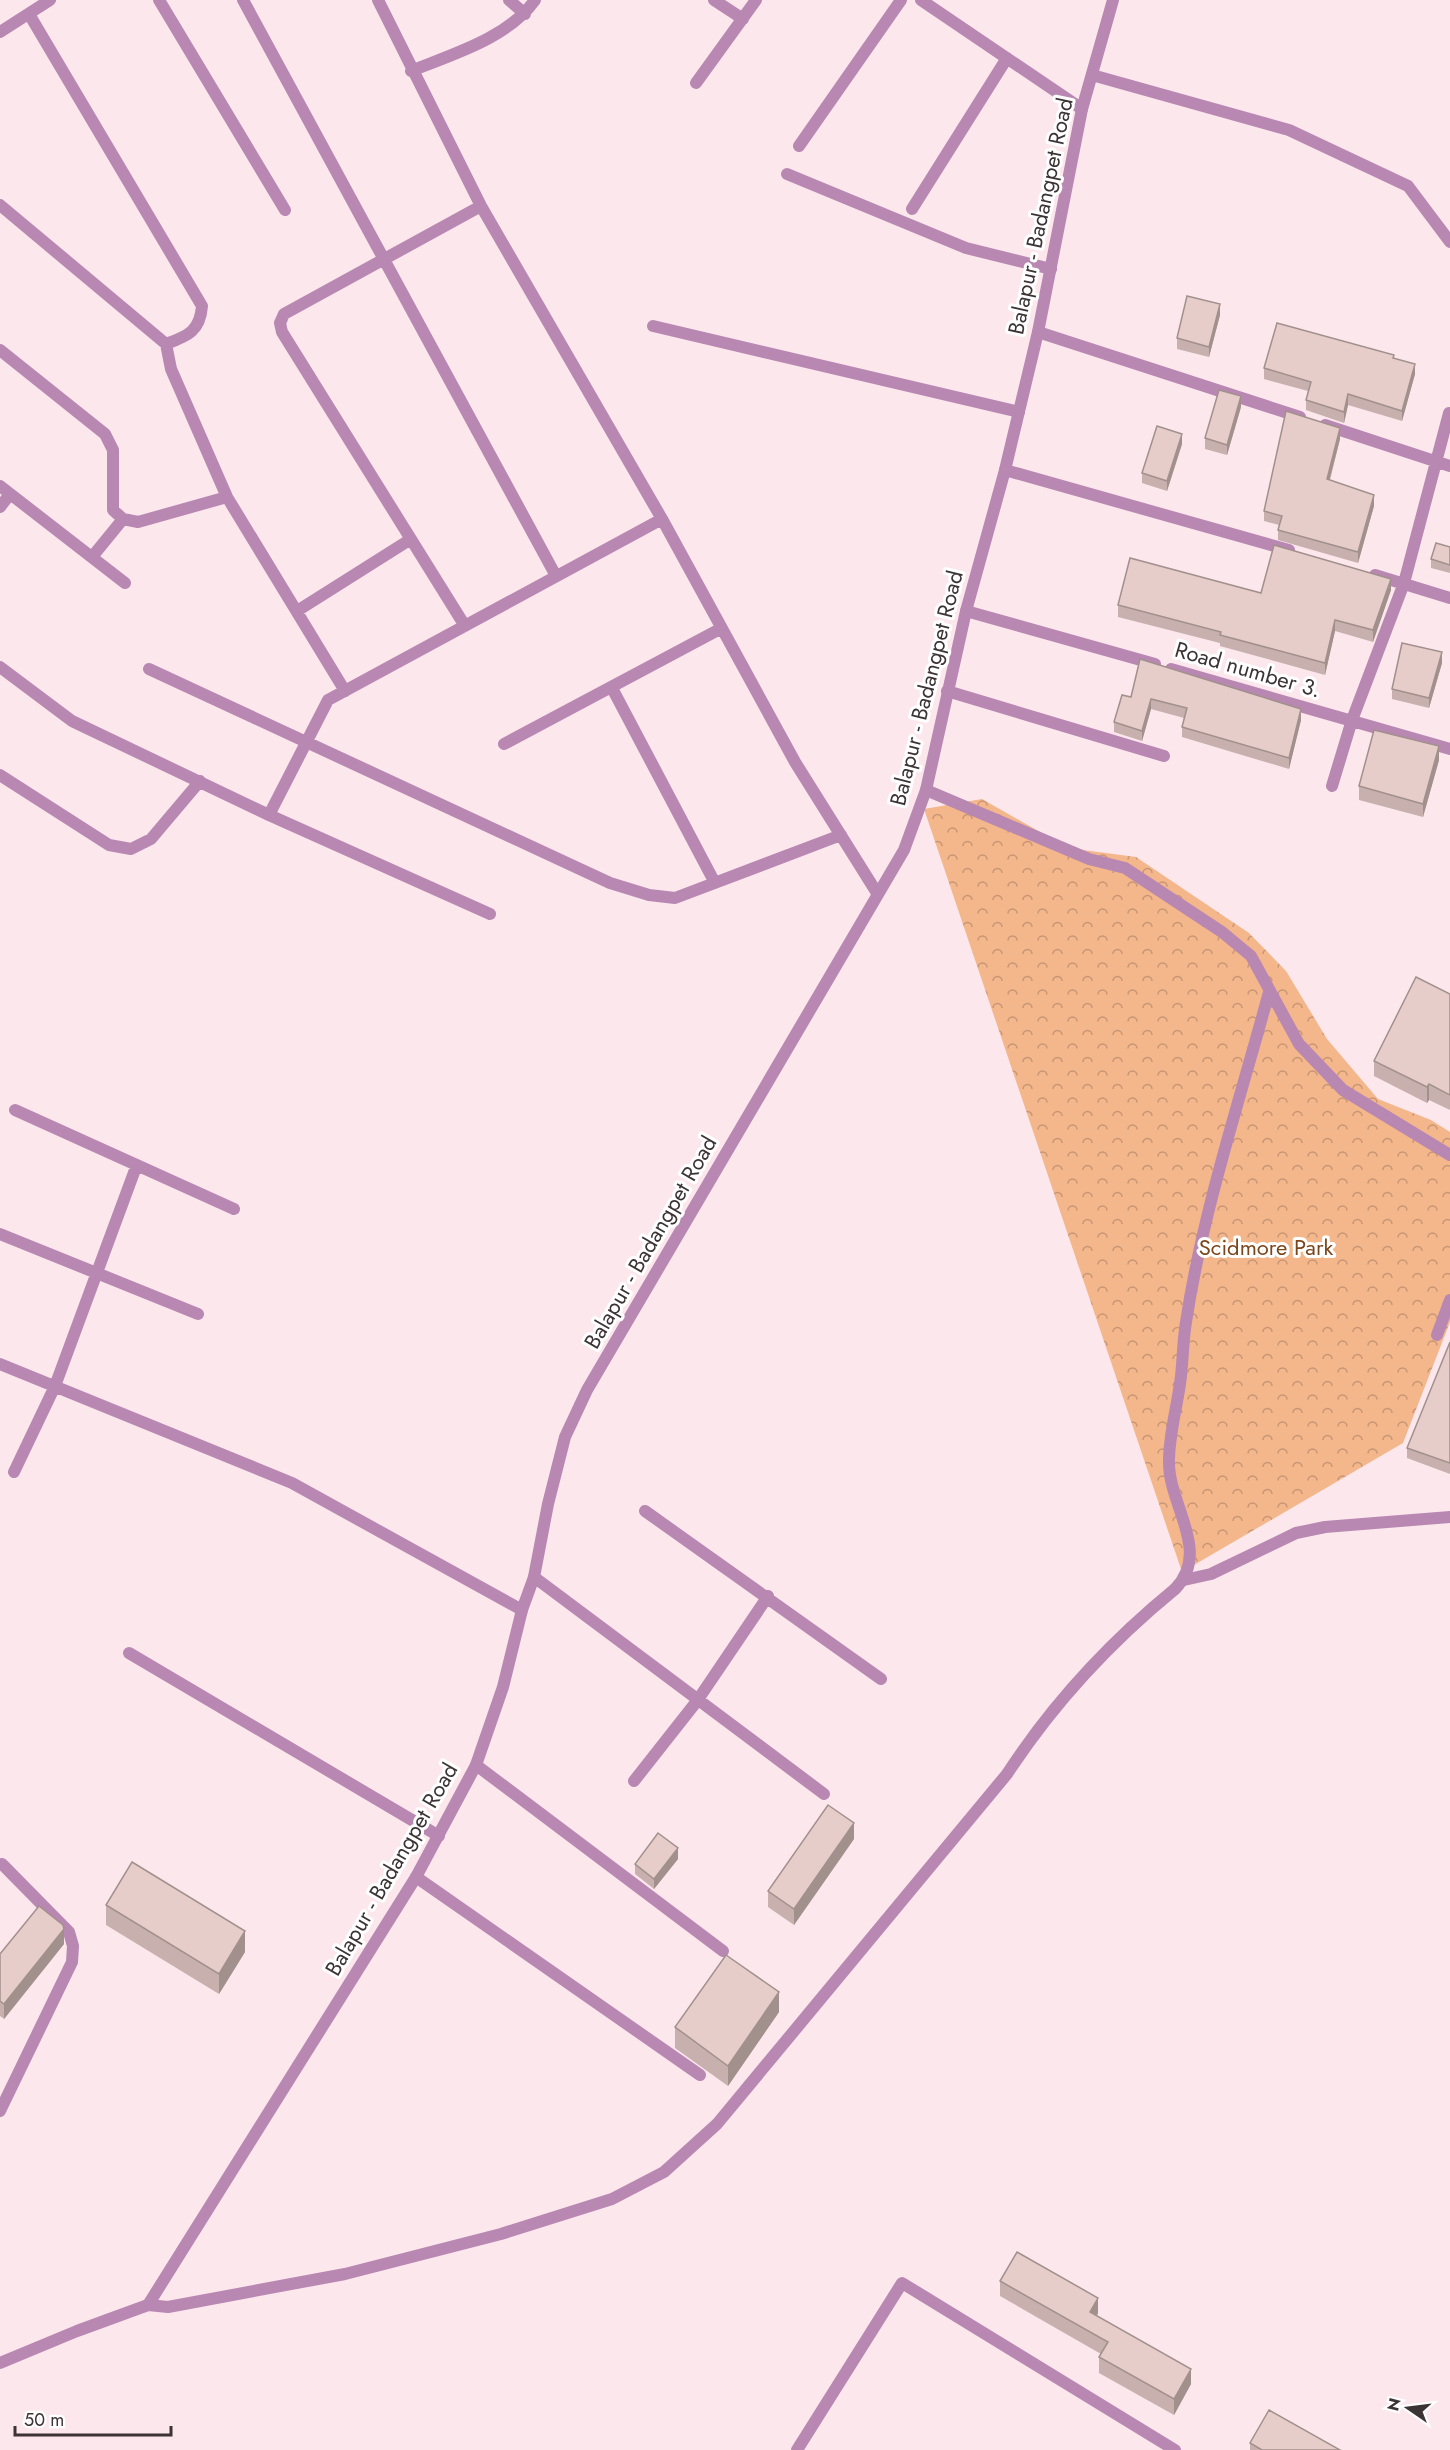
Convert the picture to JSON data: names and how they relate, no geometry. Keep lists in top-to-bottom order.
{
  "streets": {
    "street": ["Balapur - Badangpet Road", "Road number 3."]
  },
  "crossings": [
    ["Balapur - Badangpet Road", "Road number 3."]
  ],
  "parks": ["Scidmore Park"],
  "scale_bar": "50 m",
  "north": "left"
}
